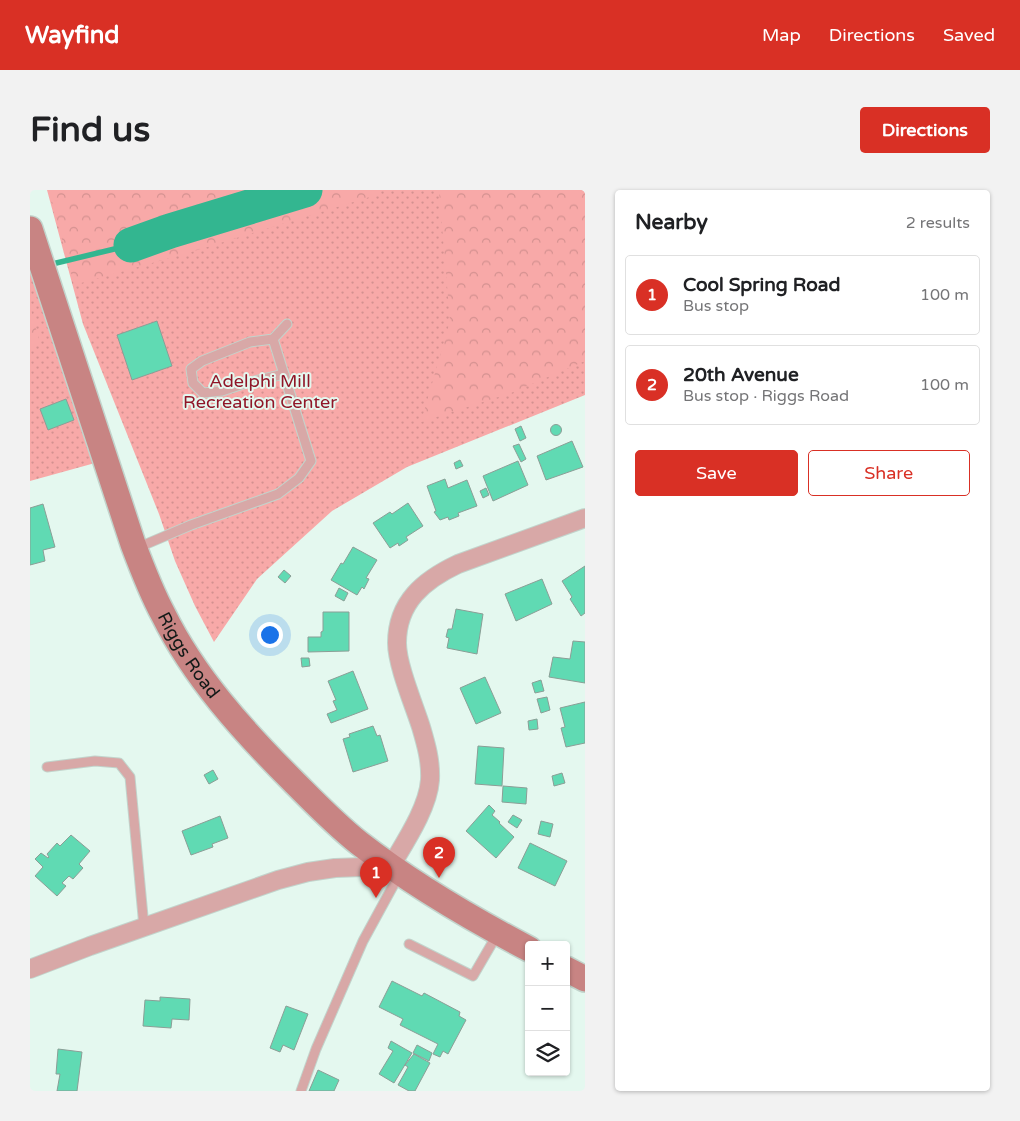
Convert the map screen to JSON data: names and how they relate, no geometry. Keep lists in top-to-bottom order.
{
  "streets": {
    "main road": ["Riggs Road"]
  },
  "parks": ["Adelphi Mill Recreation Center"],
  "page": {
    "header": "Wayfind",
    "nav": ["Map", "Directions", "Saved"],
    "buttons": [
      "Directions",
      ["Save", "Share"]
    ],
    "title": "Find us",
    "heading": ["Nearby", "2 results"],
    "list": [
      {
        "mark": "1",
        "name": "Cool Spring Road",
        "note": "Bus stop",
        "value": "100 m"
      },
      {
        "mark": "2",
        "name": "20th Avenue",
        "note": "Bus stop · Riggs Road",
        "value": "100 m"
      }
    ],
    "pins": ["2", "1"],
    "map_buttons": ["+", "−"]
  }
}
